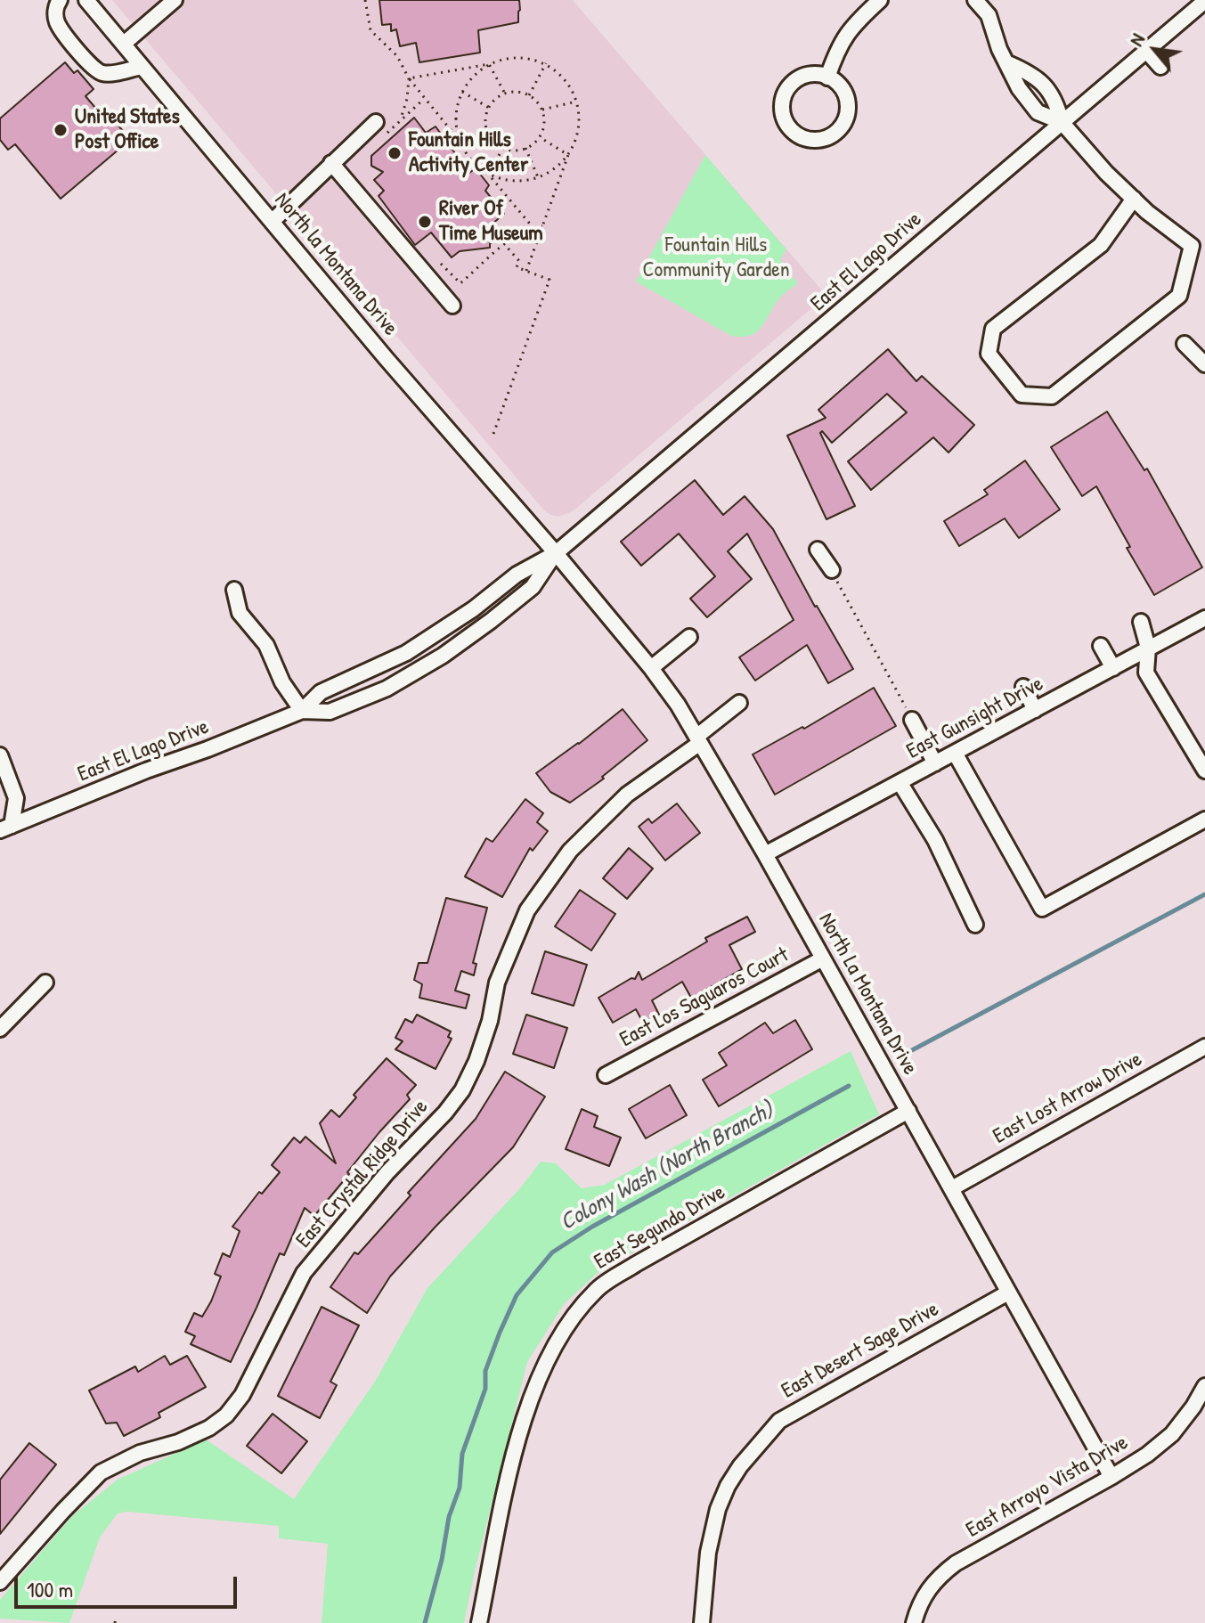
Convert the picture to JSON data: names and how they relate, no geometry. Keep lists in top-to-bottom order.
{
  "streets": {
    "street": [
      "East El Lago Drive",
      "North la Montana Drive",
      "East Gunsight Drive",
      "North La Montana Drive",
      "East Los Saguaros Court",
      "East Lost Arrow Drive",
      "East Crystal Ridge Drive",
      "East Segundo Drive",
      "East Desert Sage Drive",
      "East Arroyo Vista Drive"
    ]
  },
  "crossings": [
    ["East El Lago Drive", "North la Montana Drive"],
    ["East El Lago Drive", "North La Montana Drive"],
    ["North la Montana Drive", "North La Montana Drive"],
    ["East Gunsight Drive", "North La Montana Drive"],
    ["North La Montana Drive", "East Los Saguaros Court"],
    ["North La Montana Drive", "East Lost Arrow Drive"],
    ["North La Montana Drive", "East Crystal Ridge Drive"],
    ["North La Montana Drive", "East Segundo Drive"],
    ["North La Montana Drive", "East Desert Sage Drive"],
    ["North La Montana Drive", "East Arroyo Vista Drive"]
  ],
  "water": ["Colony Wash (North Branch)"],
  "parks": ["Fountain Hills Community Garden"],
  "places": ["United States Post Office", "Fountain Hills Activity Center", "River Of Time Museum"],
  "scale_bar": "100 m",
  "north": "top left"
}
